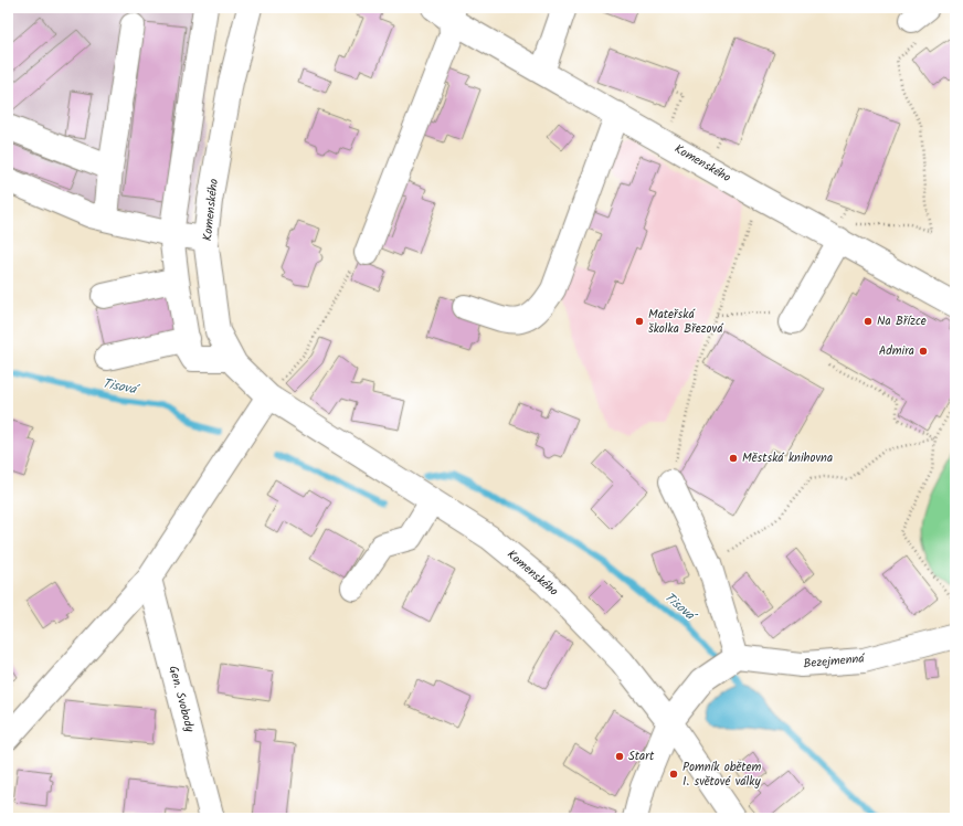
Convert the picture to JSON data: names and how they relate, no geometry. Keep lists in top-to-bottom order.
{
  "streets": {
    "street": ["Komenského", "Bezejmenná", "Gen. Svobody"]
  },
  "water": ["Tisová"],
  "places": [
    "Mateřská školka Březová",
    "Na Břízce",
    "Admira",
    "Městská knihovna",
    "Start",
    "Pomník obětem 1. světové války"
  ]
}
